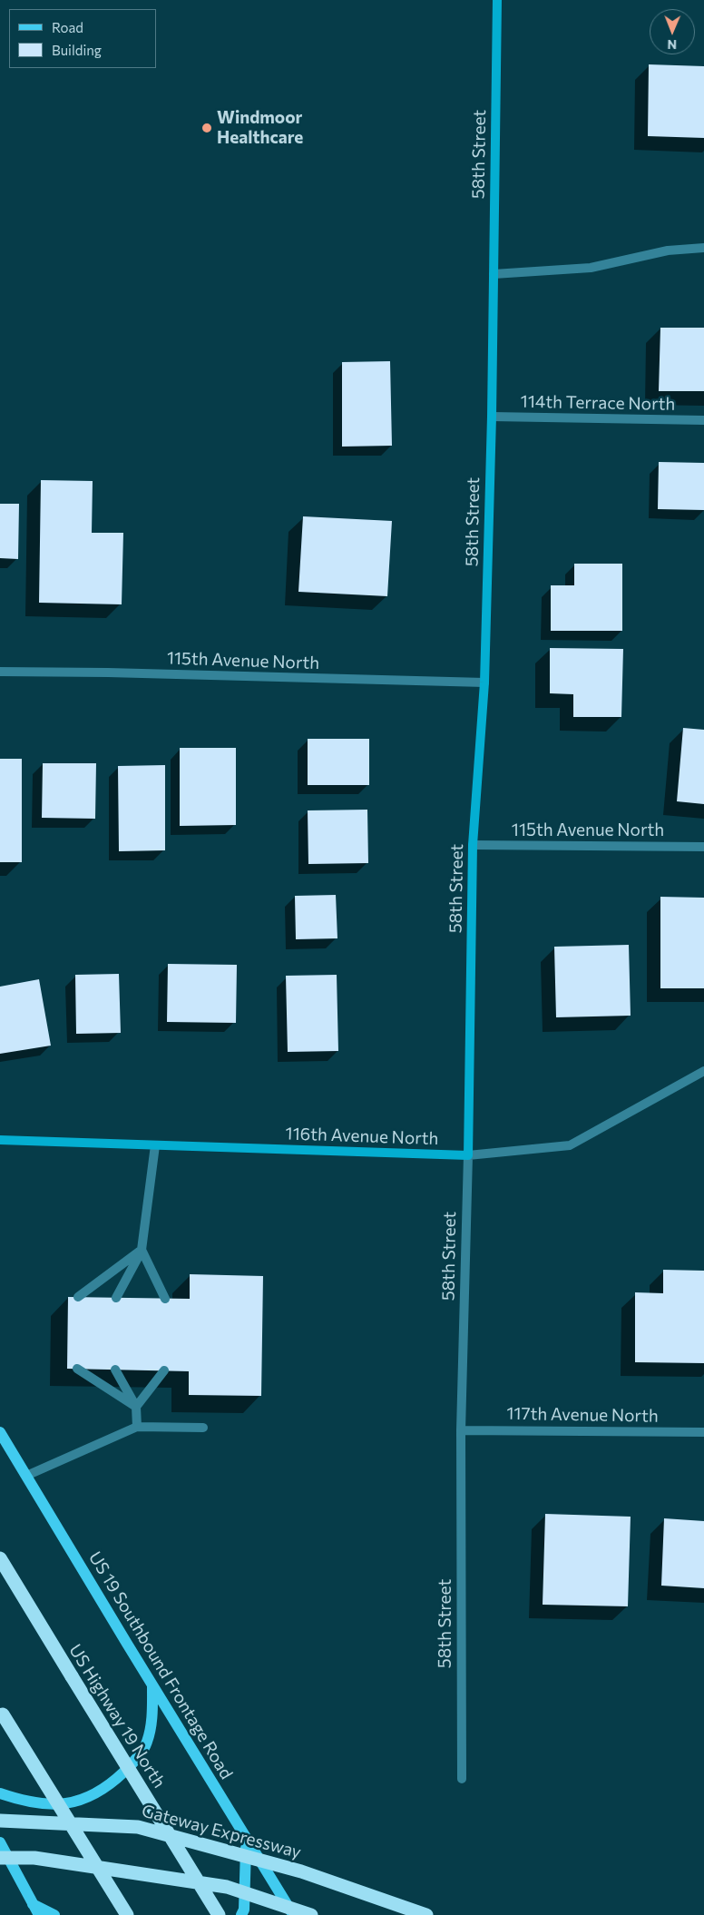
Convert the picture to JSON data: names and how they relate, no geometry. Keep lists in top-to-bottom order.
{
  "streets": {
    "highway": ["US Highway 19 North", "Gateway Expressway"],
    "main road": ["US 19 Southbound Frontage Road"],
    "street": [
      "58th Street",
      "114th Terrace North",
      "115th Avenue North",
      "116th Avenue North",
      "117th Avenue North"
    ]
  },
  "crossings": [
    ["58th Street", "114th Terrace North"],
    ["58th Street", "115th Avenue North"],
    ["58th Street", "116th Avenue North"],
    ["58th Street", "117th Avenue North"]
  ],
  "places": ["Windmoor Healthcare"],
  "legend": ["Road", "Building"],
  "north": "bottom"
}
